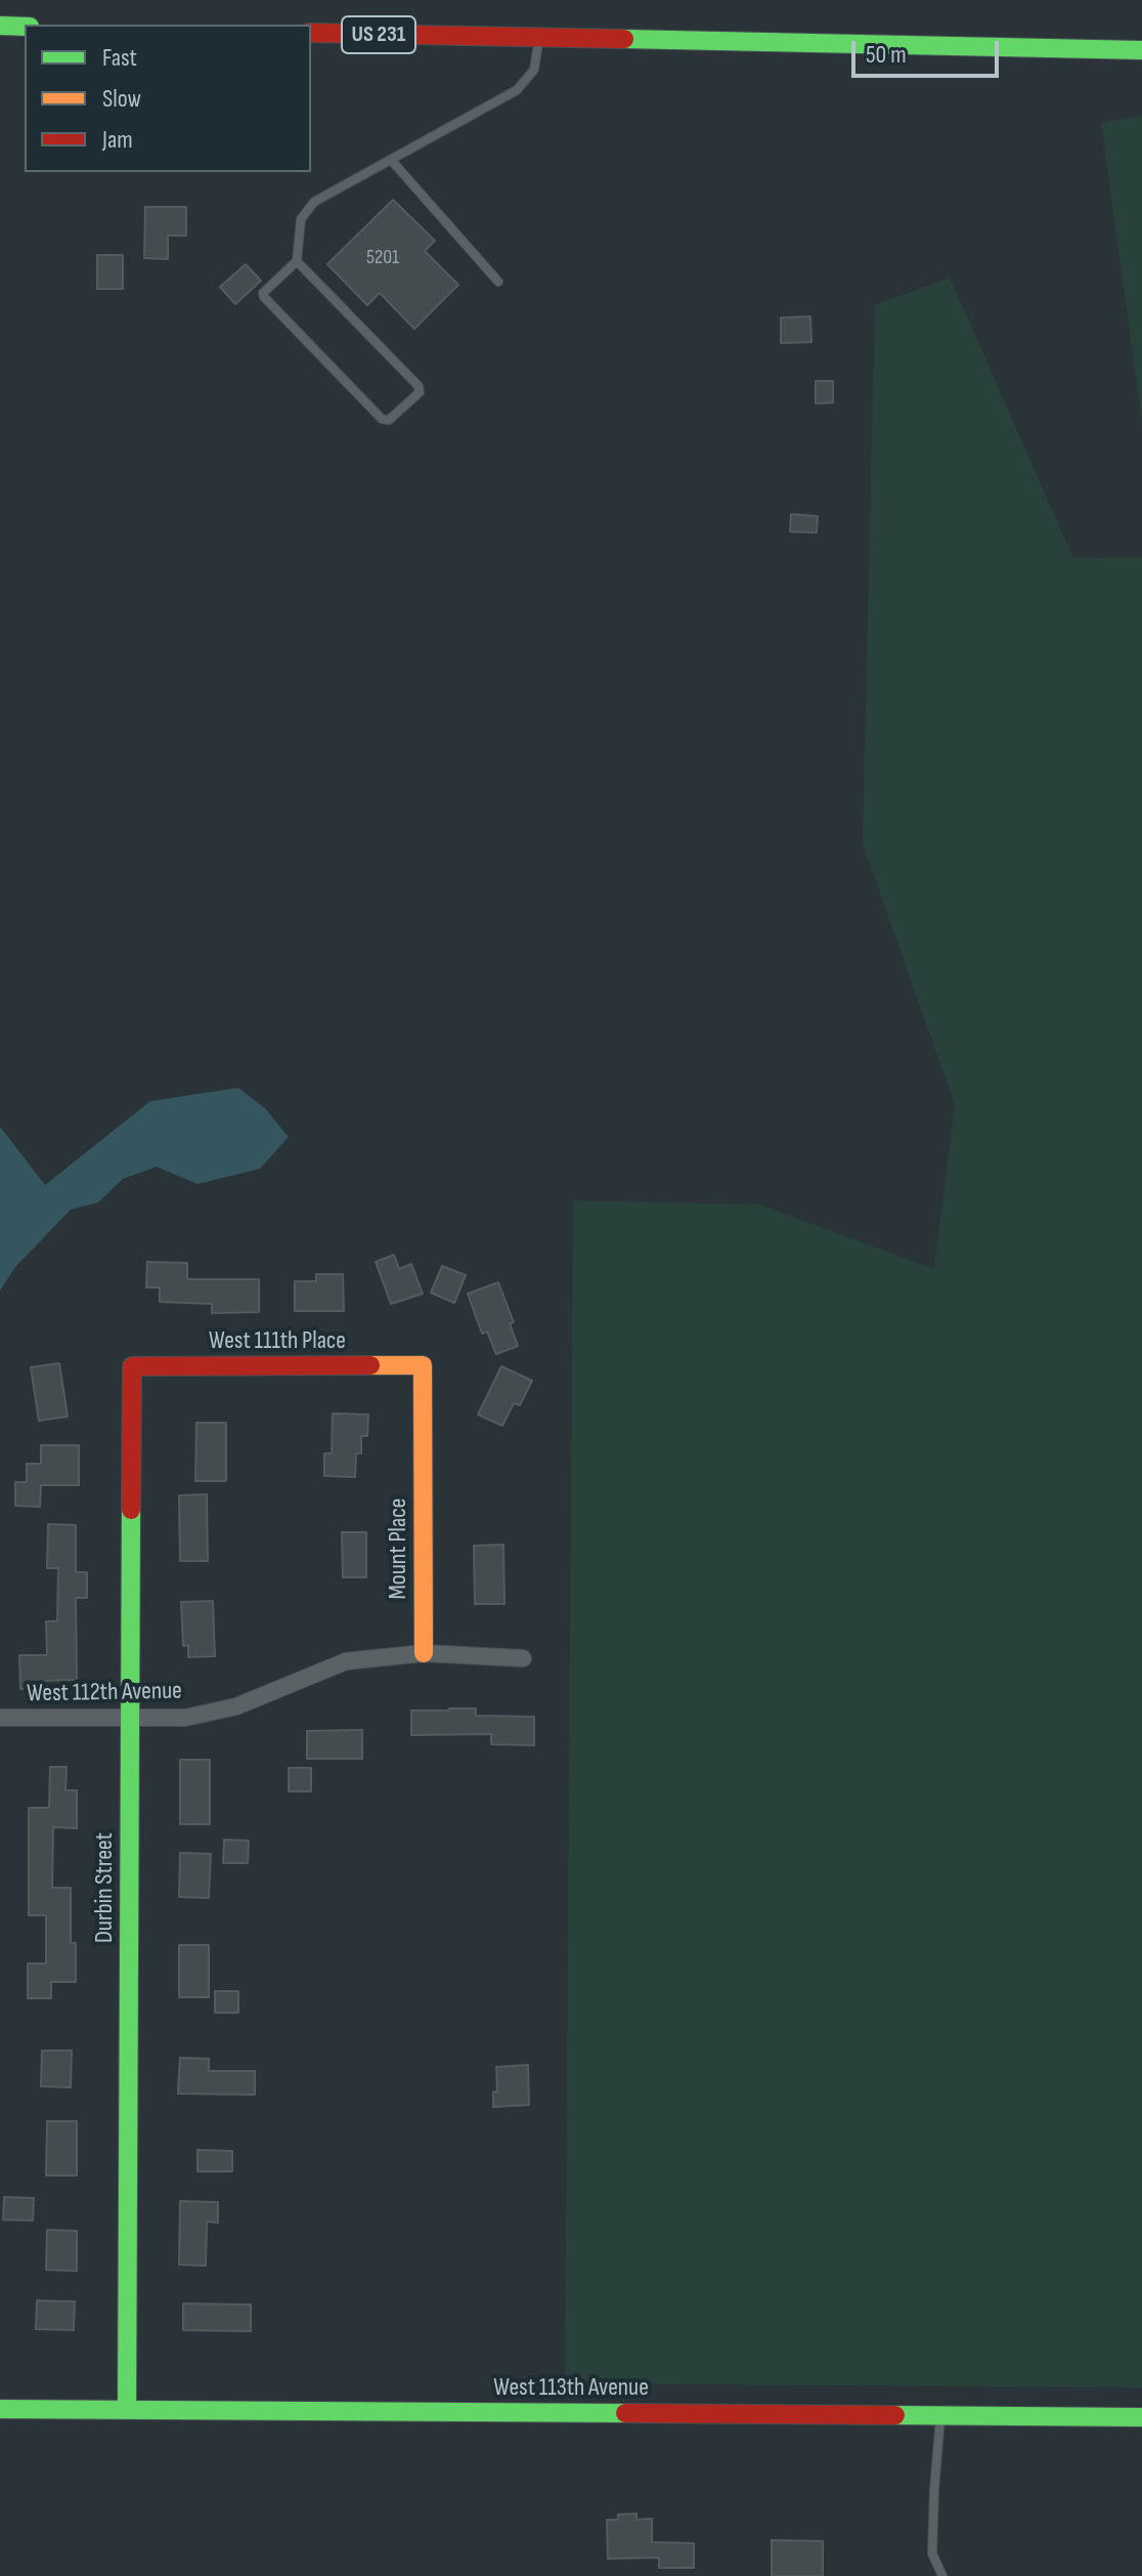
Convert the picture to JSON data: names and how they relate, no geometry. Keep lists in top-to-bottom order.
{
  "streets": {
    "street": [
      "US 231",
      "West 111th Place",
      "Mount Place",
      "West 112th Avenue",
      "Durbin Street",
      "West 113th Avenue"
    ]
  },
  "crossings": [
    ["West 111th Place", "Mount Place"],
    ["West 111th Place", "Durbin Street"],
    ["Mount Place", "West 112th Avenue"],
    ["West 112th Avenue", "Durbin Street"],
    ["Durbin Street", "West 113th Avenue"]
  ],
  "house_numbers": ["5201"],
  "legend": ["Fast", "Slow", "Jam"],
  "scale_bar": "50 m"
}
